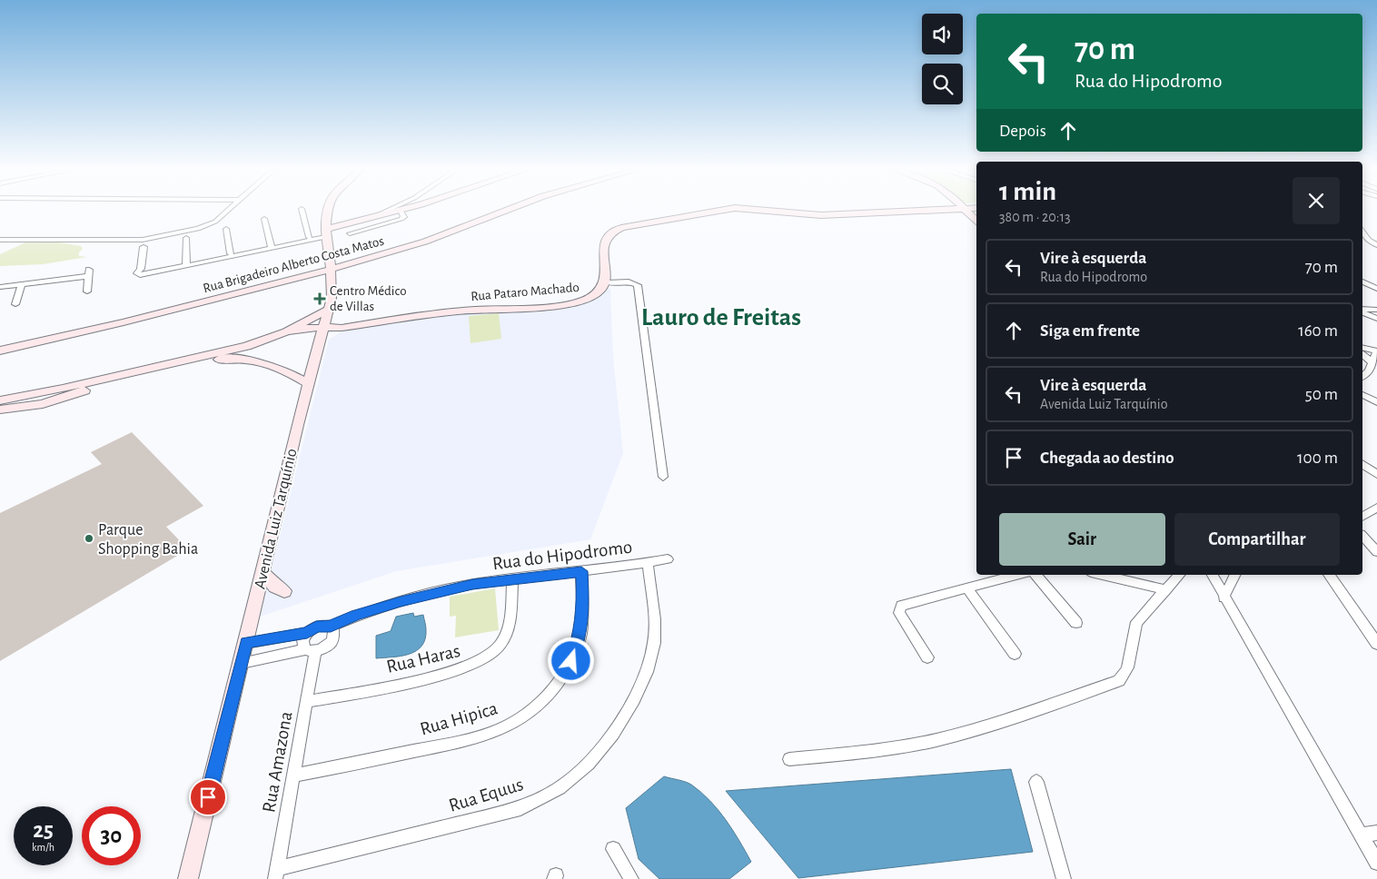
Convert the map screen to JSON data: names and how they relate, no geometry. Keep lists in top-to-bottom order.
{
  "streets": {
    "street": [
      "Rua Brigadeiro Alberto Costa Matos",
      "Rua Pataro Machado",
      "Avenida Luiz Tarquínio",
      "Rua do Hipodromo",
      "Rua Haras",
      "Rua Hipica",
      "Rua Amazona",
      "Rua Equus"
    ]
  },
  "crossings": [
    ["Rua Brigadeiro Alberto Costa Matos", "Avenida Luiz Tarquínio"],
    ["Rua Pataro Machado", "Avenida Luiz Tarquínio"],
    ["Rua do Hipodromo", "Rua Haras"],
    ["Rua do Hipodromo", "Rua Hipica"],
    ["Rua do Hipodromo", "Rua Amazona"],
    ["Rua do Hipodromo", "Rua Equus"],
    ["Rua Haras", "Rua Amazona"],
    ["Rua Hipica", "Rua Amazona"],
    ["Rua Amazona", "Rua Equus"]
  ],
  "districts": ["Lauro de Freitas"],
  "places": {
    "health": ["Centro Médico de Villas"],
    "other": ["Parque Shopping Bahia"]
  },
  "page": {
    "turn": ["70 m", "Rua do Hipodromo"],
    "then": "Depois",
    "heading": ["1 min", "380 m · 20:13"],
    "list": [
      {
        "name": "Vire à esquerda",
        "note": "Rua do Hipodromo",
        "value": "70 m"
      },
      {
        "name": "Siga em frente",
        "value": "160 m"
      },
      {
        "name": "Vire à esquerda",
        "note": "Avenida Luiz Tarquínio",
        "value": "50 m"
      },
      {
        "name": "Chegada ao destino",
        "value": "100 m"
      }
    ],
    "buttons": ["Sair", "Compartilhar"],
    "speed": "25 km/h",
    "limit": "30"
  }
}
